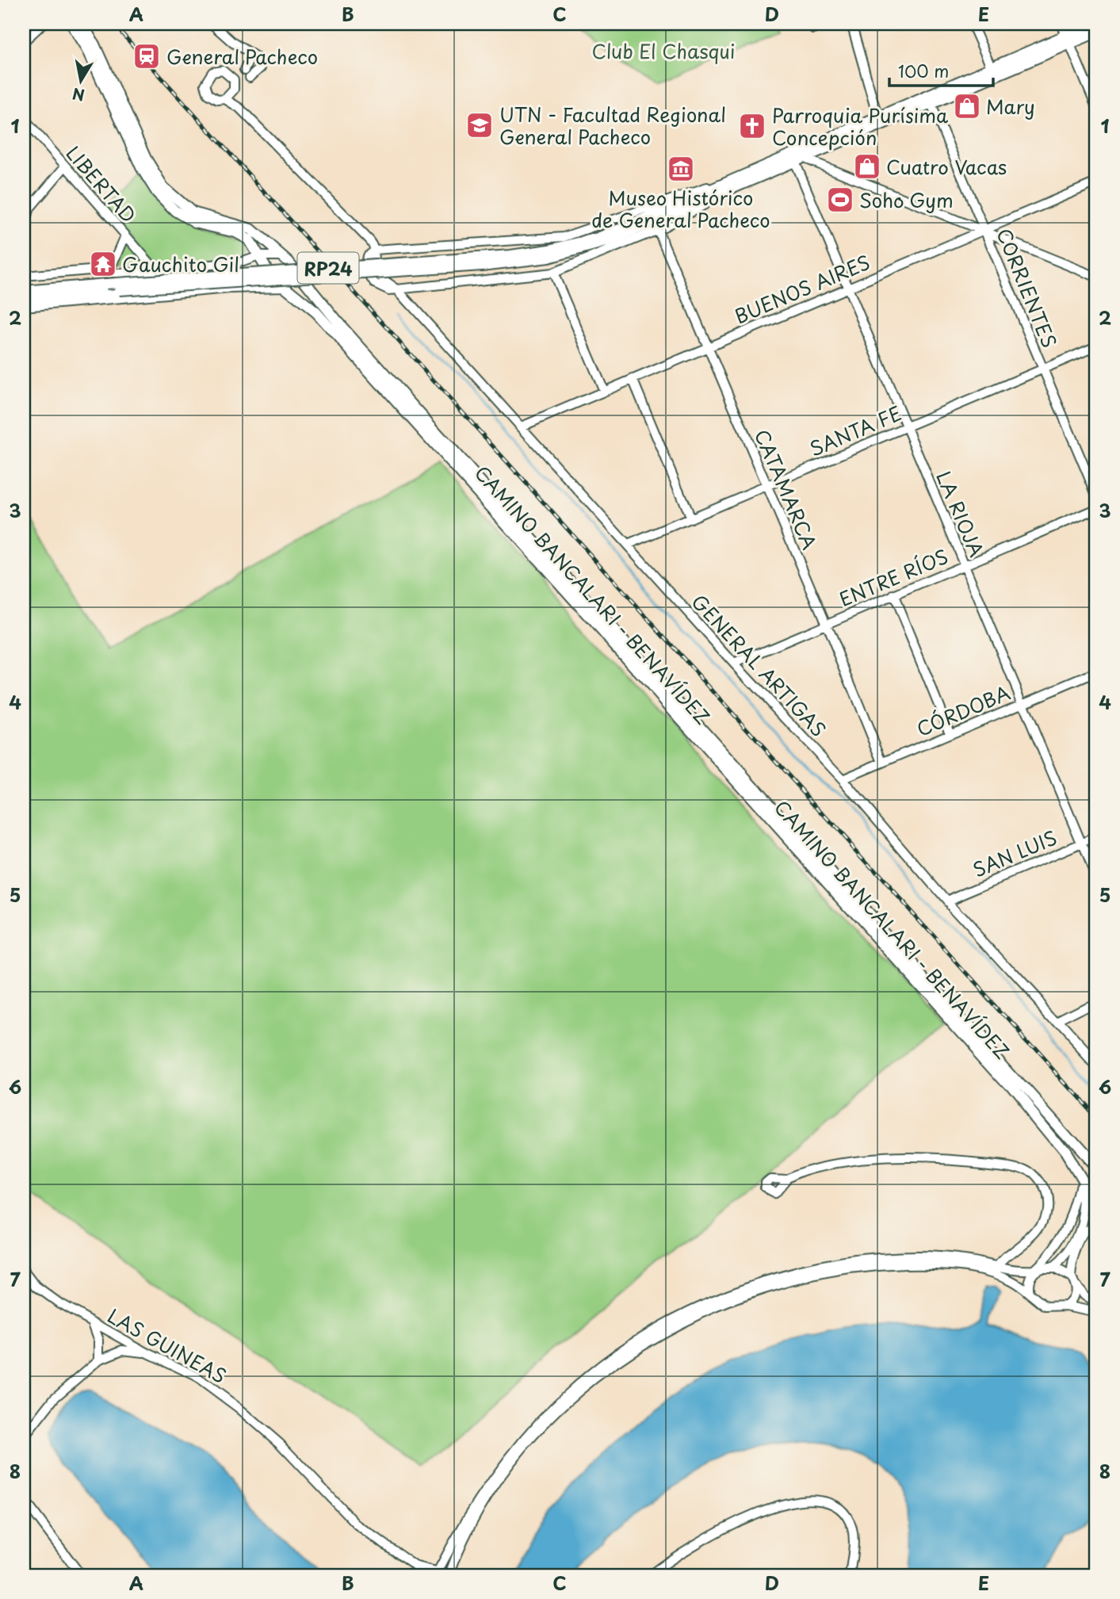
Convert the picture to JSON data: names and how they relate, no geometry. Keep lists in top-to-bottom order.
{
  "streets": {
    "main road": ["RP24", "CAMINO BANCALARI - BENAVÍDEZ"],
    "street": [
      "LIBERTAD",
      "CORRIENTES",
      "BUENOS AIRES",
      "SANTA FE",
      "CATAMARCA",
      "LA RIOJA",
      "ENTRE RÍOS",
      "GENERAL ARTIGAS",
      "CÓRDOBA",
      "SAN LUIS",
      "LAS GUINEAS"
    ]
  },
  "crossings": [
    ["RP24", "CORRIENTES"],
    ["RP24", "LA RIOJA"],
    ["CORRIENTES", "BUENOS AIRES"],
    ["CORRIENTES", "SANTA FE"],
    ["BUENOS AIRES", "CATAMARCA"],
    ["BUENOS AIRES", "LA RIOJA"],
    ["BUENOS AIRES", "GENERAL ARTIGAS"],
    ["SANTA FE", "CATAMARCA"],
    ["SANTA FE", "LA RIOJA"],
    ["SANTA FE", "GENERAL ARTIGAS"],
    ["CATAMARCA", "ENTRE RÍOS"],
    ["CATAMARCA", "CÓRDOBA"],
    ["LA RIOJA", "ENTRE RÍOS"],
    ["LA RIOJA", "CÓRDOBA"],
    ["LA RIOJA", "SAN LUIS"],
    ["ENTRE RÍOS", "GENERAL ARTIGAS"],
    ["GENERAL ARTIGAS", "CÓRDOBA"],
    ["GENERAL ARTIGAS", "SAN LUIS"]
  ],
  "parks": ["Club El Chasqui"],
  "places": {
    "station": ["General Pacheco"],
    "shop": ["Mary", "Cuatro Vacas"],
    "school or university": ["UTN - Facultad Regional General Pacheco"],
    "church": ["Parroquia Purísima Concepción"],
    "museum": ["Museo Histórico de General Pacheco"],
    "sports": ["Soho Gym"],
    "temple": ["Gauchito Gil"]
  },
  "scale_bar": "100 m",
  "north": "bottom",
  "grid": {
    "columns": [
      "A",
      "B",
      "C",
      "D",
      "E"
    ],
    "rows": [
      "1",
      "2",
      "3",
      "4",
      "5",
      "6",
      "7",
      "8"
    ]
  }
}
